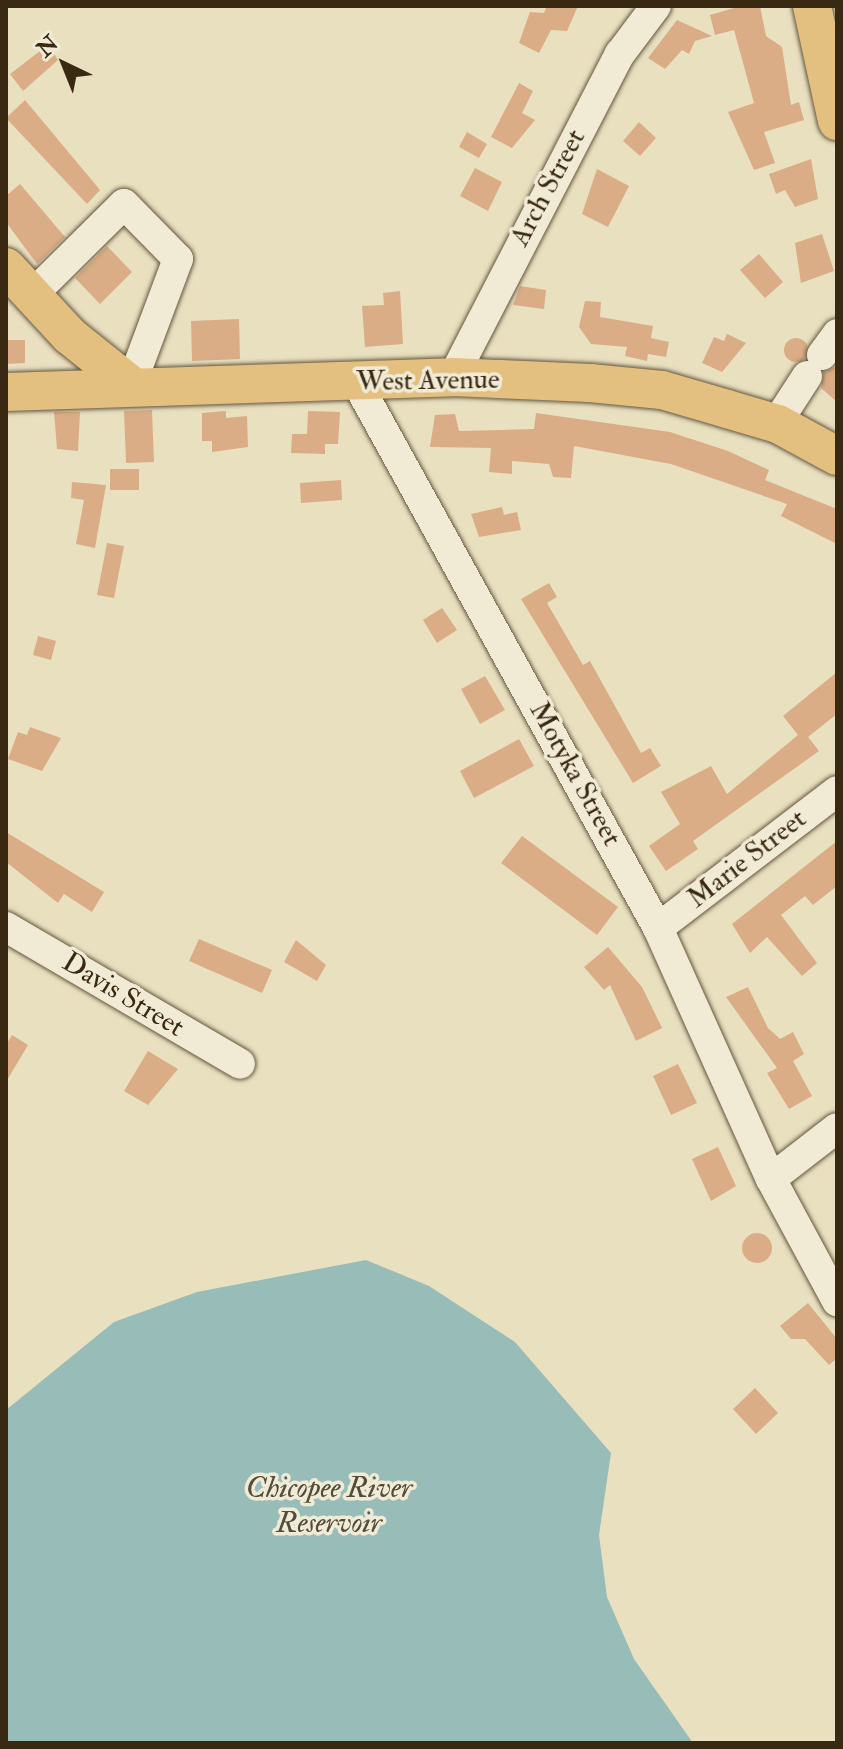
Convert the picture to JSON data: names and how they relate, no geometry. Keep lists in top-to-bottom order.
{
  "streets": {
    "main road": ["West Avenue"],
    "street": [
      "Arch Street",
      "Motyka Street",
      "Marie Street",
      "Davis Street"
    ]
  },
  "crossings": [
    ["Arch Street", "West Avenue"],
    ["West Avenue", "Motyka Street"],
    ["Motyka Street", "Marie Street"]
  ],
  "water": ["Chicopee River Reservoir"],
  "north": "top left"
}
